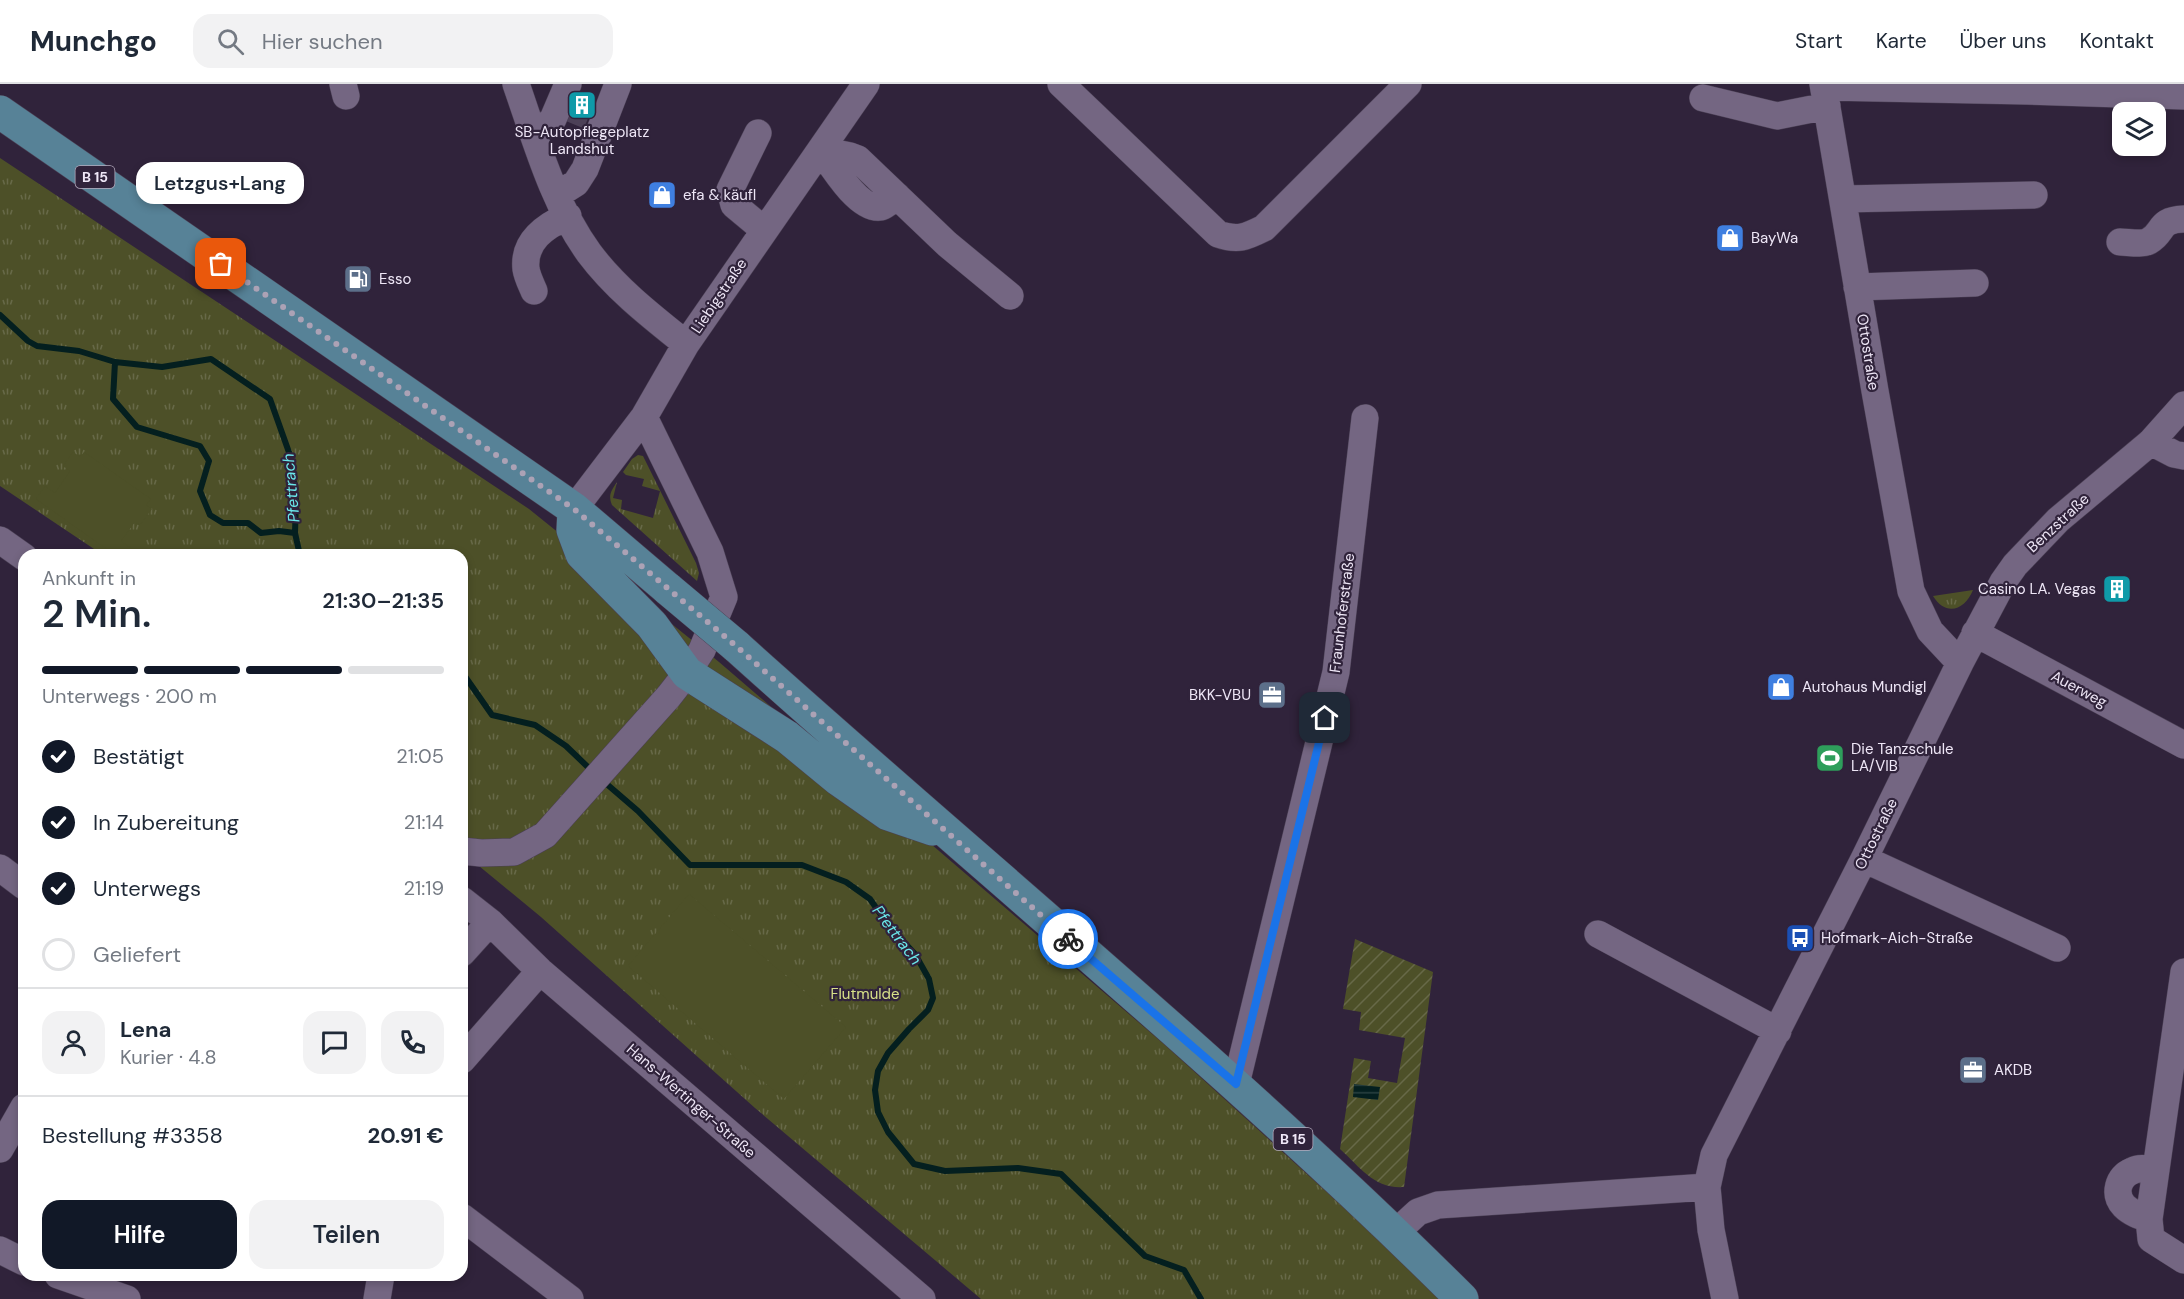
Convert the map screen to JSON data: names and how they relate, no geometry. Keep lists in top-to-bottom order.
{
  "streets": {
    "main road": ["B 15"],
    "street": [
      "Liebigstraße",
      "Ottostraße",
      "Benzstraße",
      "Fraunhoferstraße",
      "Auerweg",
      "Hans-Wertinger-Straße"
    ]
  },
  "crossings": [
    ["B 15", "Liebigstraße"],
    ["B 15", "Fraunhoferstraße"],
    ["Ottostraße", "Benzstraße"],
    ["Benzstraße", "Auerweg"]
  ],
  "water": ["Pfettrach"],
  "parks": ["Flutmulde"],
  "places": {
    "building": ["SB-Autopflegeplatz Landshut", "Casino LA. Vegas"],
    "shop": ["efa & käufl", "BayWa", "Autohaus Mundigl"],
    "other": ["Letzgus+Lang"],
    "fuel station": ["Esso"],
    "office": ["BKK-VBU", "AKDB"],
    "sports": ["Die Tanzschule LA/VIB"],
    "bus stop": ["Hofmark-Aich-Straße"]
  },
  "page": {
    "header": "Munchgo",
    "search": "Hier suchen",
    "nav": [
      "Start",
      "Karte",
      "Über uns",
      "Kontakt"
    ],
    "bubble": "Letzgus+Lang",
    "heading": ["2 Min.", "Ankunft in", "21:30–21:35"],
    "panel": [
      "Lena",
      "Kurier · 4.8",
      "Bestellung #3358",
      "20.91 €"
    ],
    "bar": "Unterwegs · 200 m",
    "list": [
      ["Bestätigt", "21:05"],
      ["In Zubereitung", "21:14"],
      ["Unterwegs", "21:19"],
      "Geliefert"
    ],
    "buttons": ["Hilfe", "Teilen"]
  }
}
